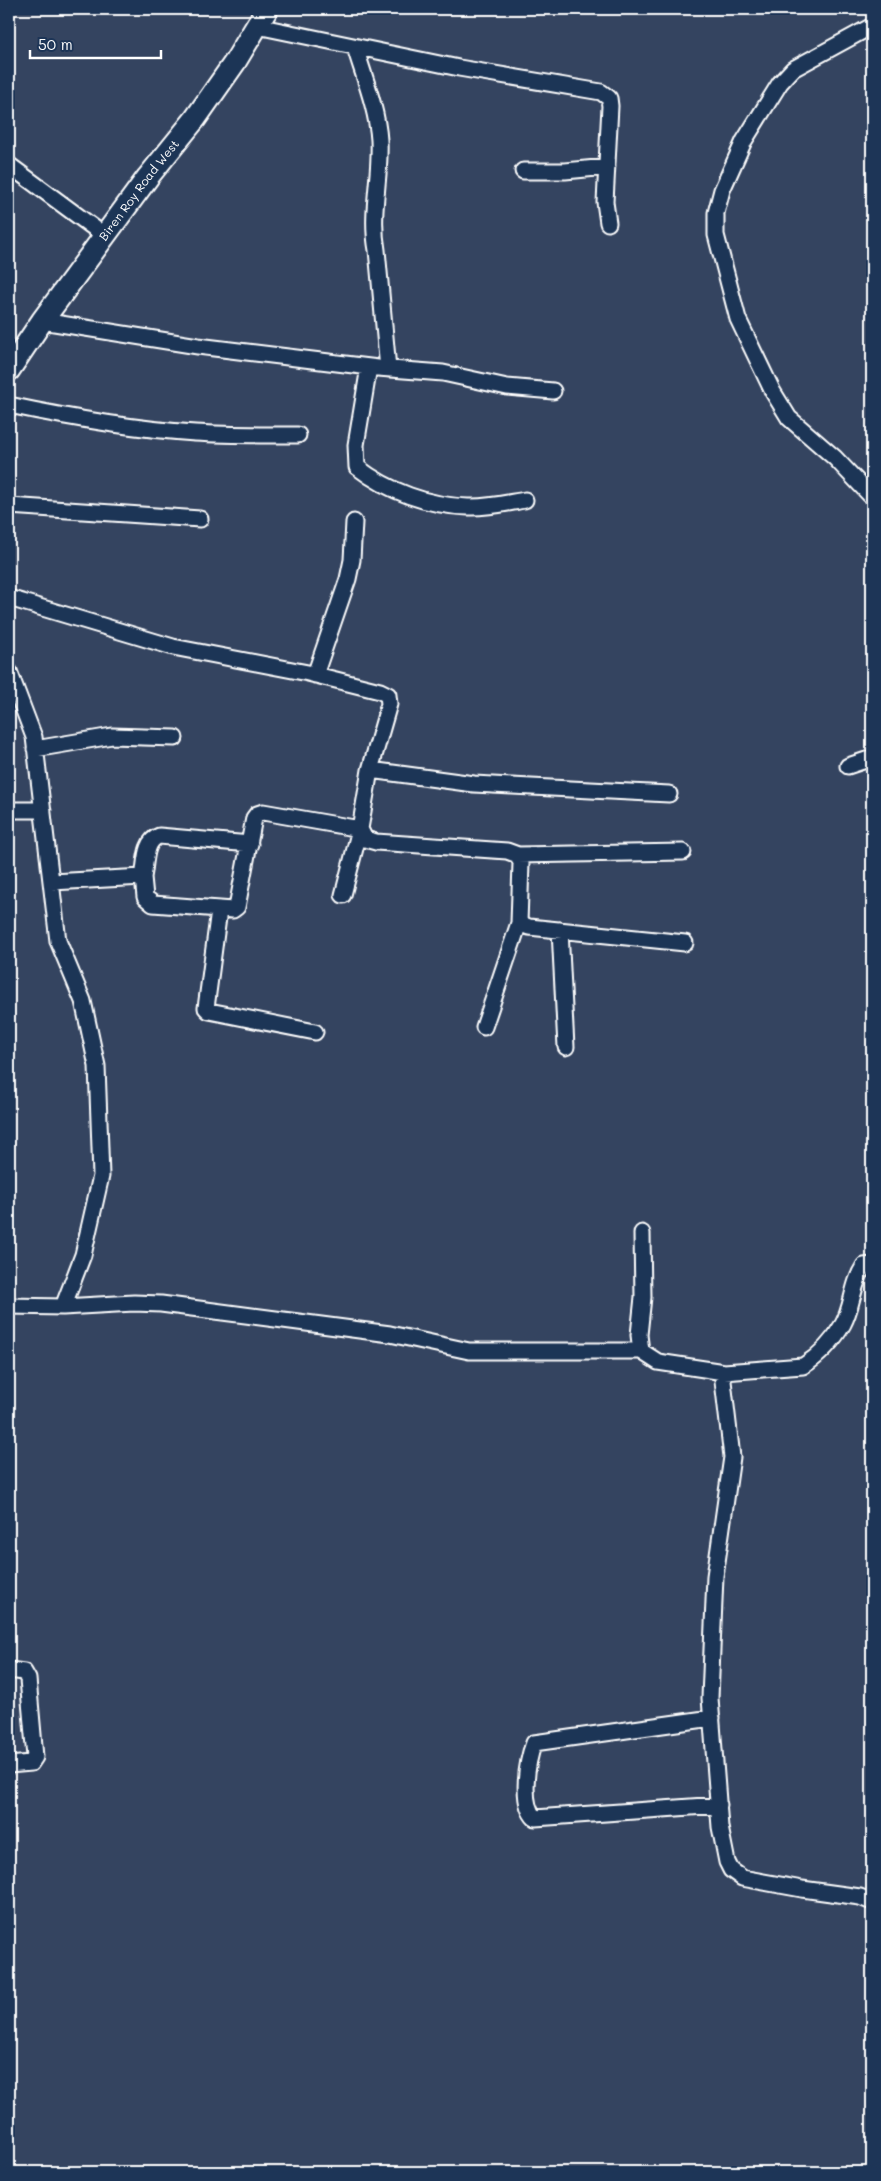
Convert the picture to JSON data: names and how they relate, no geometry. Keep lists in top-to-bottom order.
{
  "streets": {
    "main road": ["Biren Roy Road West"]
  },
  "scale_bar": "50 m"
}
